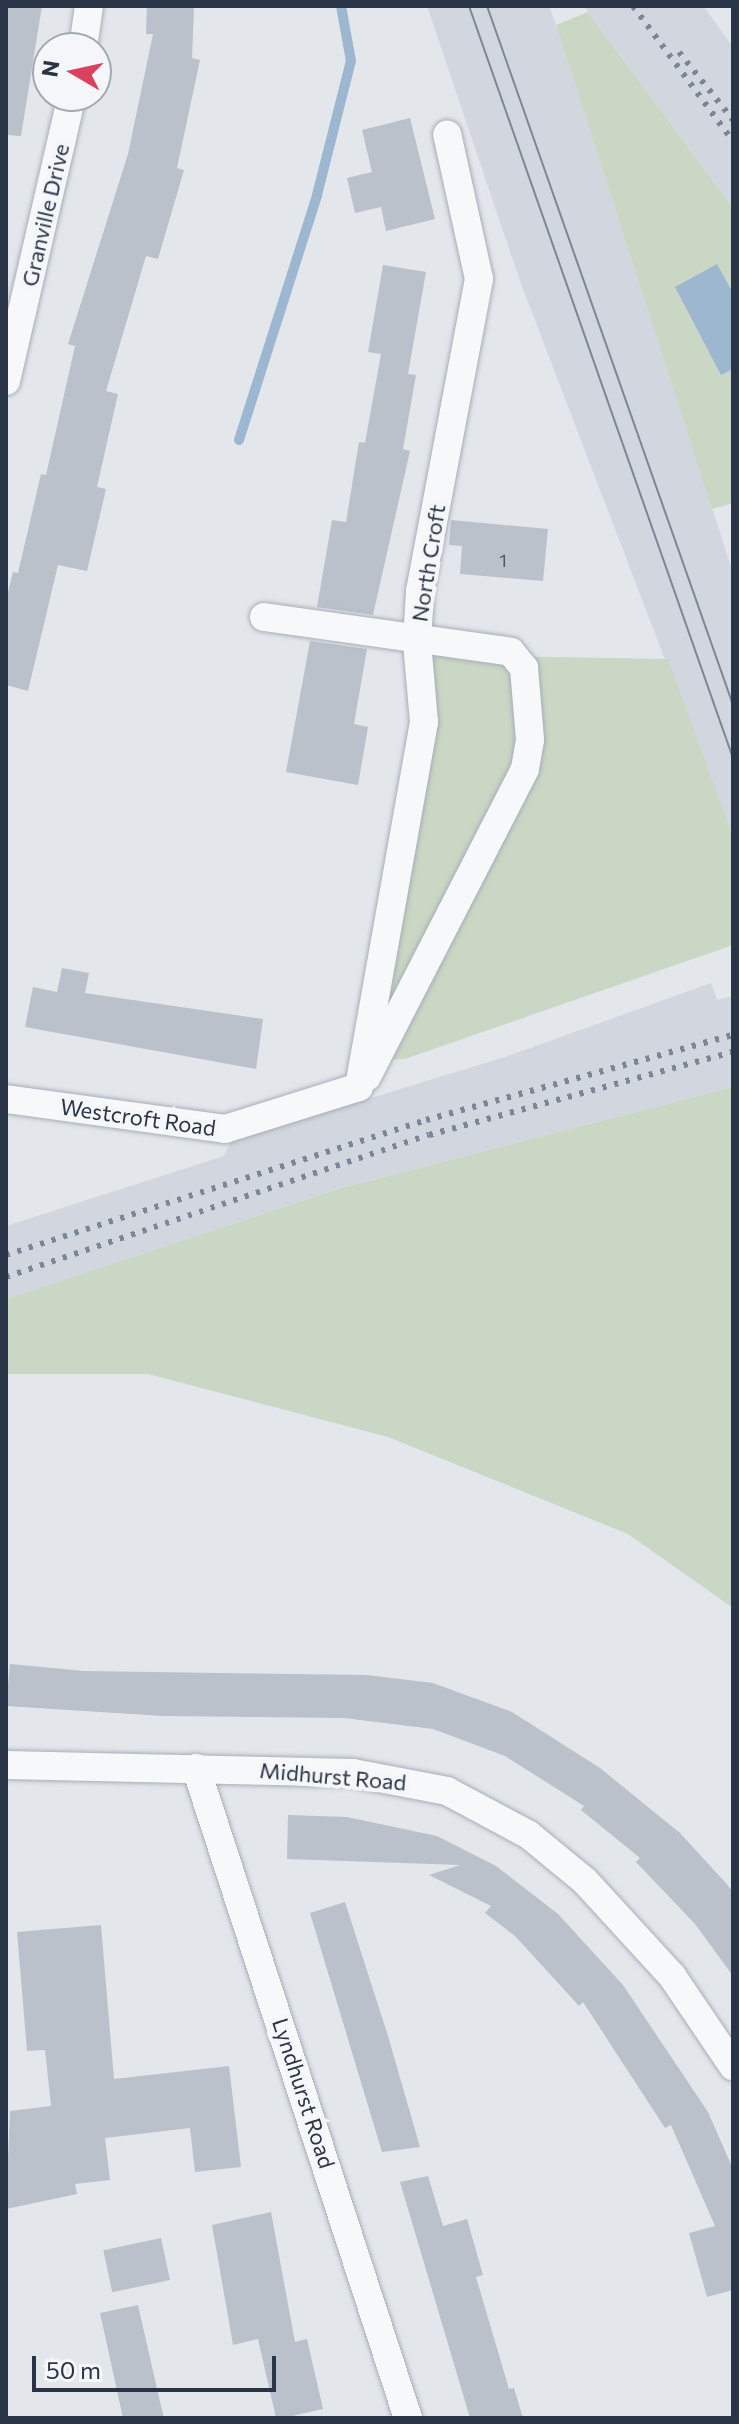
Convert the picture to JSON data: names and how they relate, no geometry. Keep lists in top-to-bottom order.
{
  "streets": {
    "street": [
      "Granville Drive",
      "North Croft",
      "Westcroft Road",
      "Midhurst Road",
      "Lyndhurst Road"
    ]
  },
  "crossings": [
    ["North Croft", "Westcroft Road"],
    ["Midhurst Road", "Lyndhurst Road"]
  ],
  "house_numbers": ["1"],
  "scale_bar": "50 m",
  "north": "left"
}
